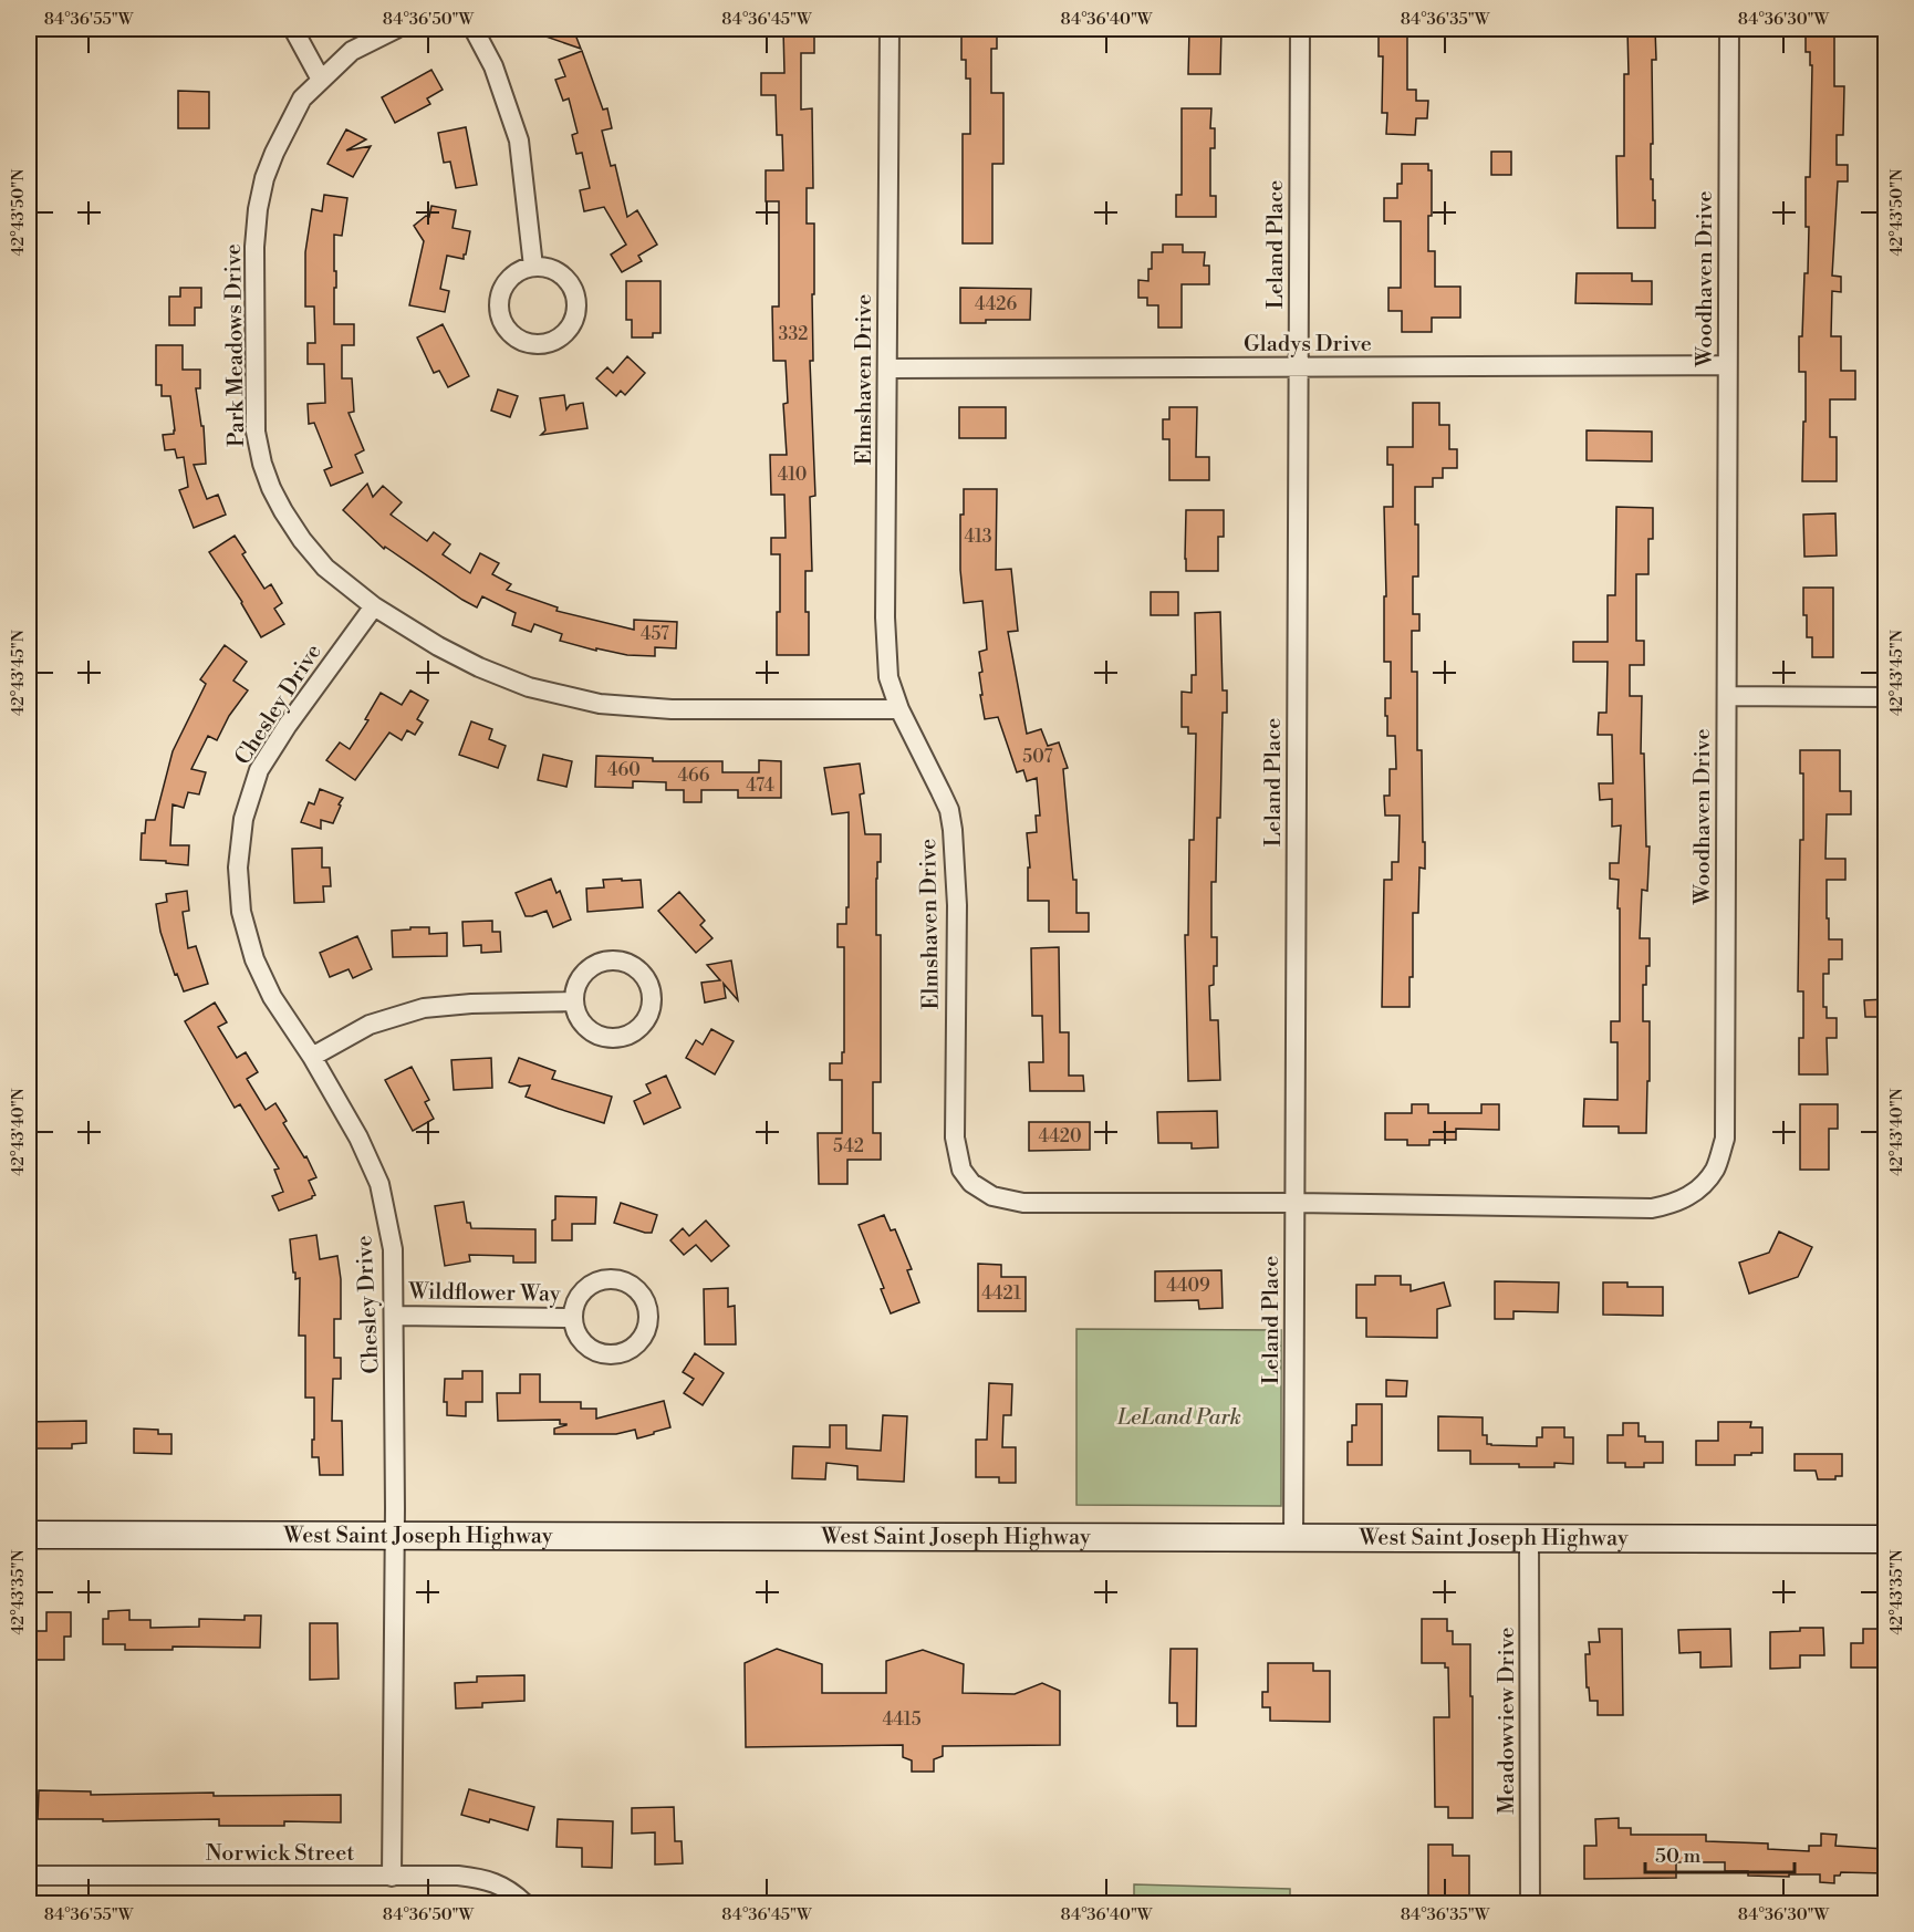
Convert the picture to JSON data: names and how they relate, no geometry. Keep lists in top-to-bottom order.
{
  "streets": {
    "street": [
      "Leland Place",
      "Woodhaven Drive",
      "Gladys Drive",
      "Park Meadows Drive",
      "Elmshaven Drive",
      "Chesley Drive",
      "Wildflower Way",
      "West Saint Joseph Highway",
      "Meadowview Drive",
      "Norwick Street"
    ]
  },
  "crossings": [
    ["Leland Place", "Woodhaven Drive"],
    ["Leland Place", "Gladys Drive"],
    ["Leland Place", "Elmshaven Drive"],
    ["Leland Place", "West Saint Joseph Highway"],
    ["Woodhaven Drive", "Gladys Drive"],
    ["Woodhaven Drive", "Elmshaven Drive"],
    ["Gladys Drive", "Elmshaven Drive"],
    ["Park Meadows Drive", "Elmshaven Drive"],
    ["Park Meadows Drive", "Chesley Drive"],
    ["Chesley Drive", "Wildflower Way"],
    ["Chesley Drive", "West Saint Joseph Highway"],
    ["Chesley Drive", "Norwick Street"],
    ["West Saint Joseph Highway", "Meadowview Drive"]
  ],
  "parks": ["LeLand Park"],
  "house_numbers": [
    "4426",
    "332",
    "410",
    "413",
    "457",
    "507",
    "460",
    "466",
    "474",
    "4420",
    "542",
    "4409",
    "4421",
    "4415"
  ],
  "scale_bar": "50 m",
  "coordinates": [
    "84°36'55\"W",
    "84°36'50\"W",
    "84°36'45\"W",
    "84°36'40\"W",
    "84°36'35\"W",
    "84°36'30\"W",
    "42°43'50\"N",
    "42°43'45\"N",
    "42°43'40\"N",
    "42°43'35\"N"
  ]
}
